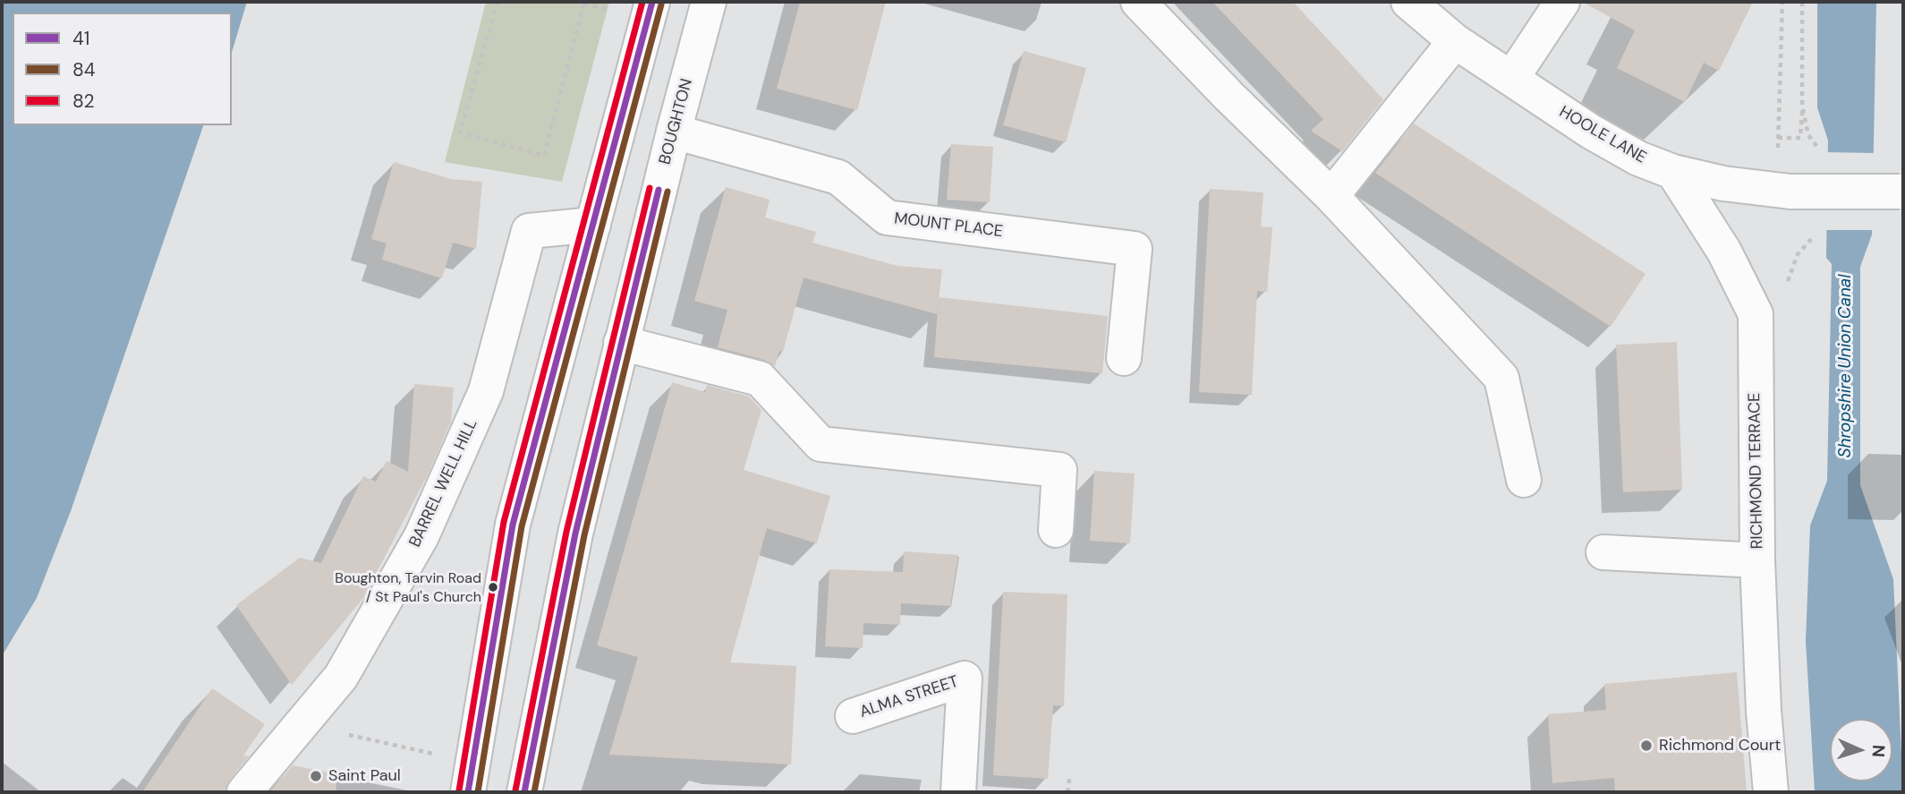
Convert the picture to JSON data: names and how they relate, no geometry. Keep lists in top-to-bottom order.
{
  "streets": {
    "main road": [
      "BOUGHTON",
      "HOOLE LANE",
      "MOUNT PLACE",
      "RICHMOND TERRACE",
      "BARREL WELL HILL",
      "ALMA STREET"
    ]
  },
  "crossings": [
    ["BOUGHTON", "MOUNT PLACE"],
    ["HOOLE LANE", "RICHMOND TERRACE"]
  ],
  "water": ["Shropshire Union Canal"],
  "places": ["Boughton, Tarvin Road / St Paul's Church", "Richmond Court", "Saint Paul"],
  "lines": ["transit line 41", "transit line 82", "transit line 84"],
  "legend": ["41", "84", "82"],
  "north": "right"
}
